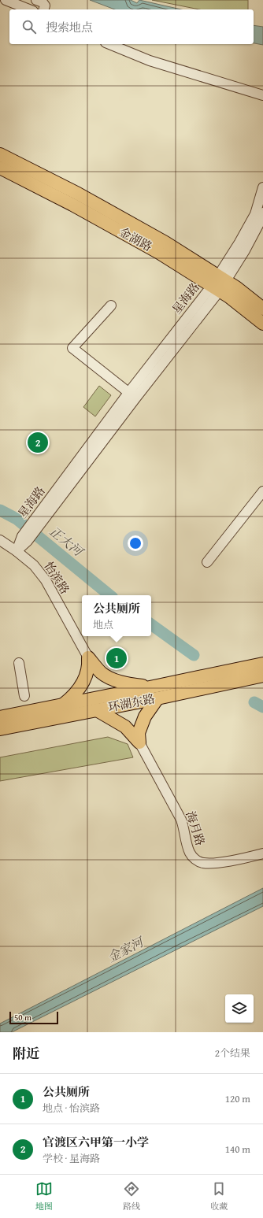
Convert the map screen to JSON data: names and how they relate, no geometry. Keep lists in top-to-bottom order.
{
  "streets": {
    "main road": ["金湖路", "环湖东路"],
    "street": ["星海路", "怡滨路", "海月路"]
  },
  "crossings": [
    ["金湖路", "星海路"],
    ["星海路", "怡滨路"]
  ],
  "water": ["正大河", "金家河"],
  "scale_bar": "50 m",
  "page": {
    "search": "搜索地点",
    "pins": ["2", "1"],
    "popup": ["公共厕所", "地点"],
    "scale": "50 m",
    "heading": ["附近", "2个结果"],
    "list": [
      {
        "mark": "1",
        "name": "公共厕所",
        "note": "地点 · 怡滨路",
        "value": "120 m"
      },
      {
        "mark": "2",
        "name": "官渡区六甲第一小学",
        "note": "学校 · 星海路",
        "value": "140 m"
      }
    ],
    "nav": ["地图", "路线", "收藏"]
  }
}
